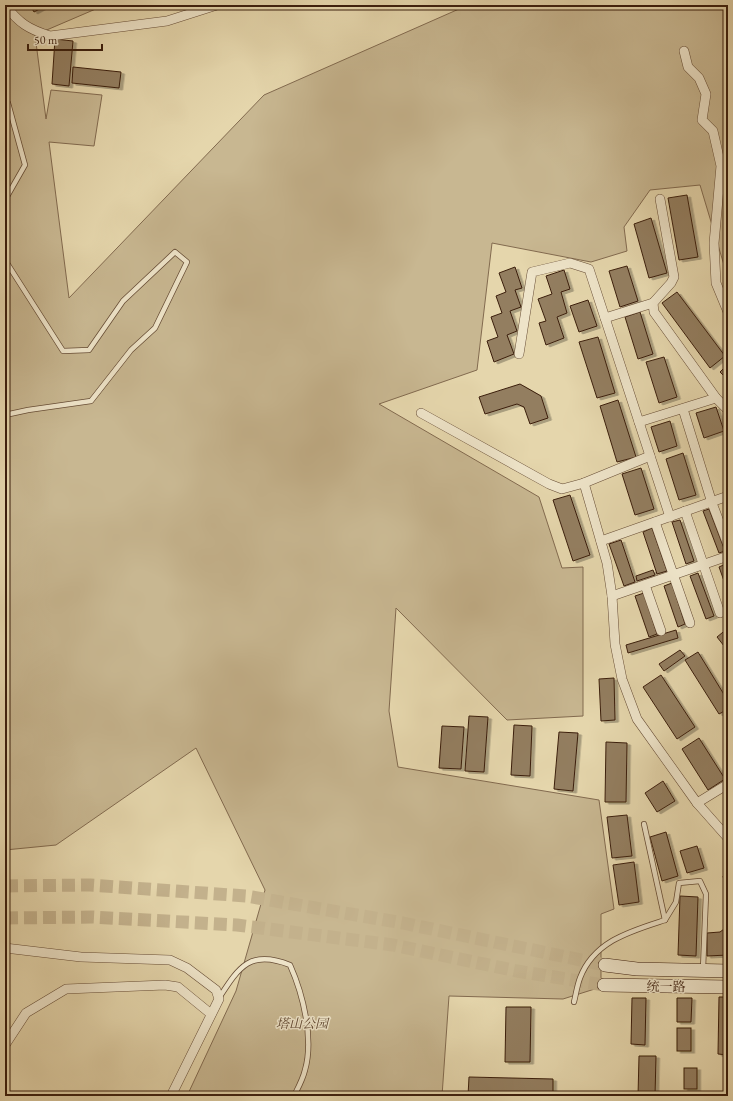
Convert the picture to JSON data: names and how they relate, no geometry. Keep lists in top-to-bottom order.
{
  "streets": {
    "main road": ["统一路"]
  },
  "parks": ["塔山公园"],
  "scale_bar": "50 m"
}
